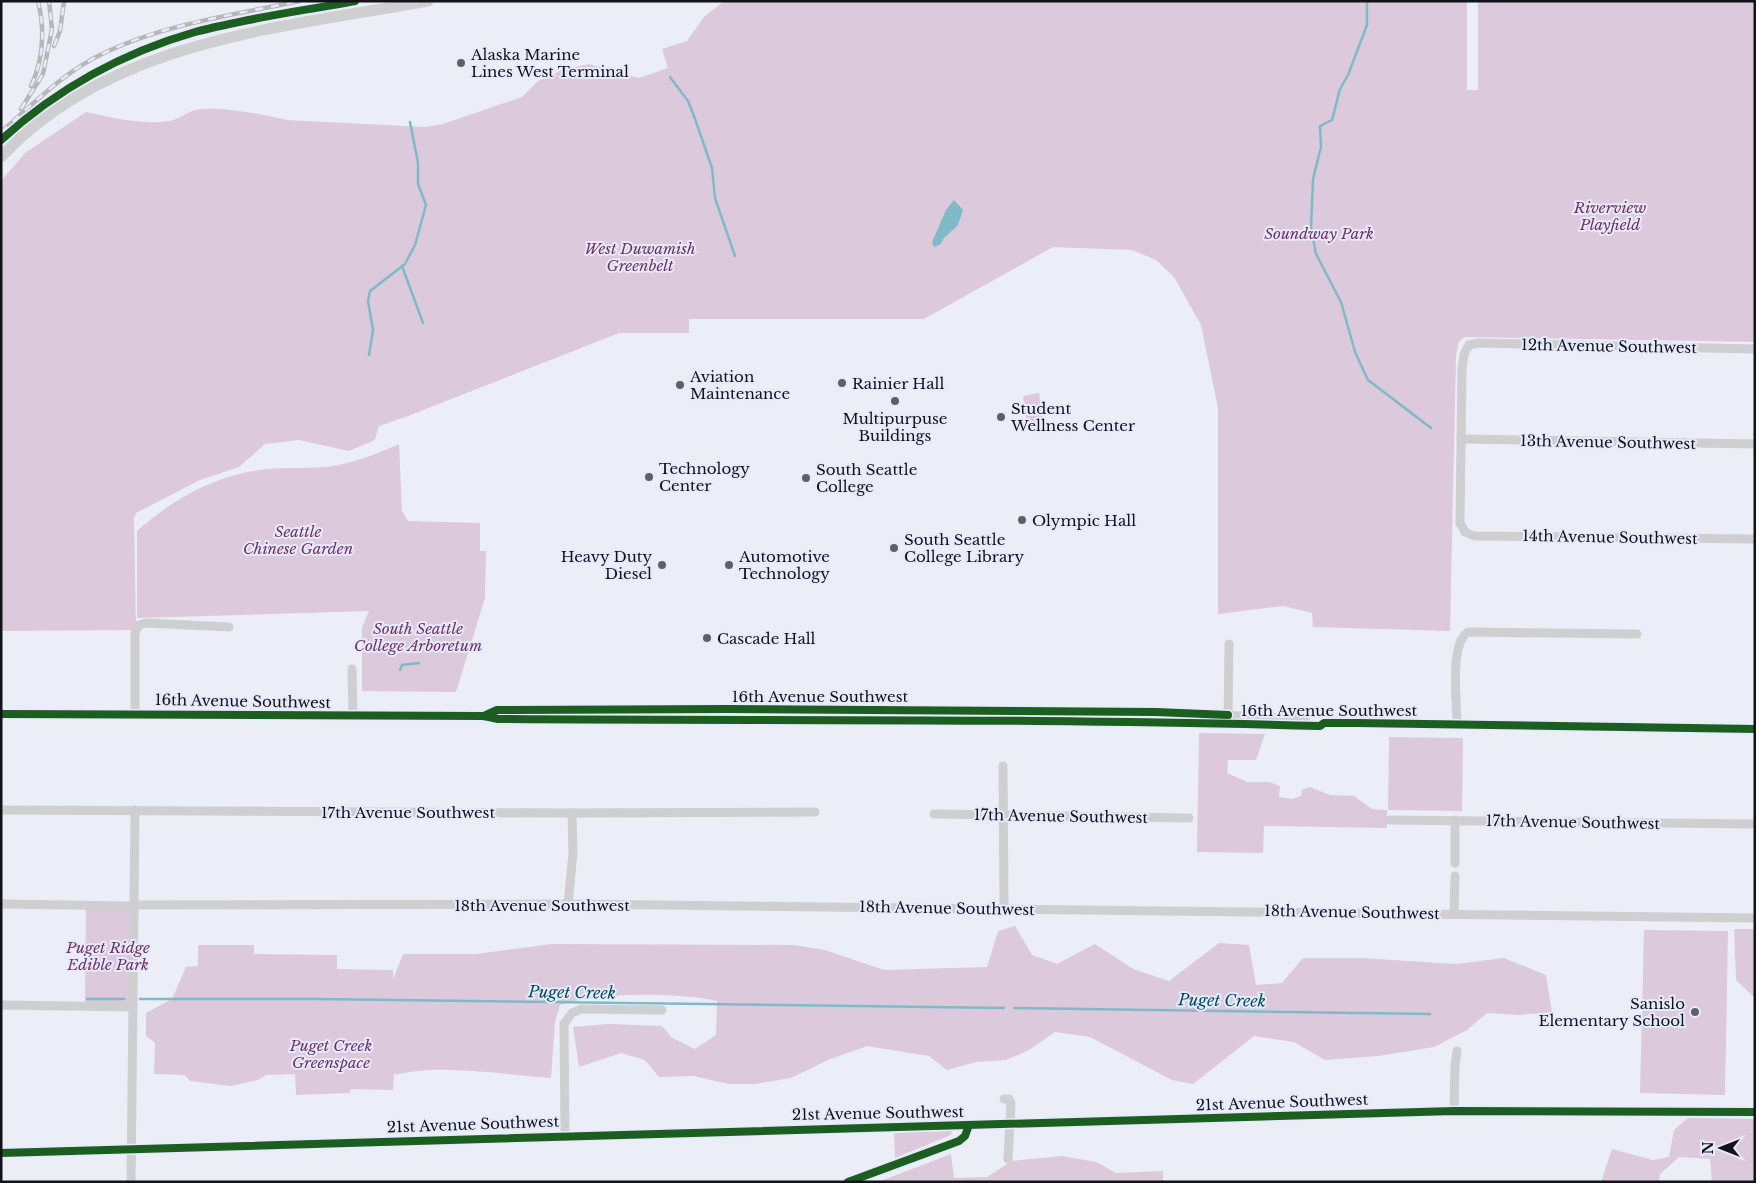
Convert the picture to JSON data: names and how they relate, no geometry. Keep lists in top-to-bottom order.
{
  "streets": {
    "street": [
      "12th Avenue Southwest",
      "13th Avenue Southwest",
      "14th Avenue Southwest",
      "16th Avenue Southwest",
      "17th Avenue Southwest",
      "18th Avenue Southwest",
      "21st Avenue Southwest"
    ]
  },
  "crossings": [
    ["12th Avenue Southwest", "13th Avenue Southwest"],
    ["12th Avenue Southwest", "14th Avenue Southwest"],
    ["13th Avenue Southwest", "14th Avenue Southwest"]
  ],
  "water": ["Puget Creek"],
  "parks": [
    "Riverview Playfield",
    "Soundway Park",
    "West Duwamish Greenbelt",
    "Seattle Chinese Garden",
    "South Seattle College Arboretum",
    "Puget Ridge Edible Park",
    "Puget Creek Greenspace"
  ],
  "places": [
    "Alaska Marine Lines West Terminal",
    "Rainier Hall",
    "Aviation Maintenance",
    "Multipurpuse Buildings",
    "Student Wellness Center",
    "Technology Center",
    "South Seattle College",
    "Olympic Hall",
    "South Seattle College Library",
    "Heavy Duty Diesel",
    "Automotive Technology",
    "Cascade Hall",
    "Sanislo Elementary School"
  ],
  "north": "left"
}
